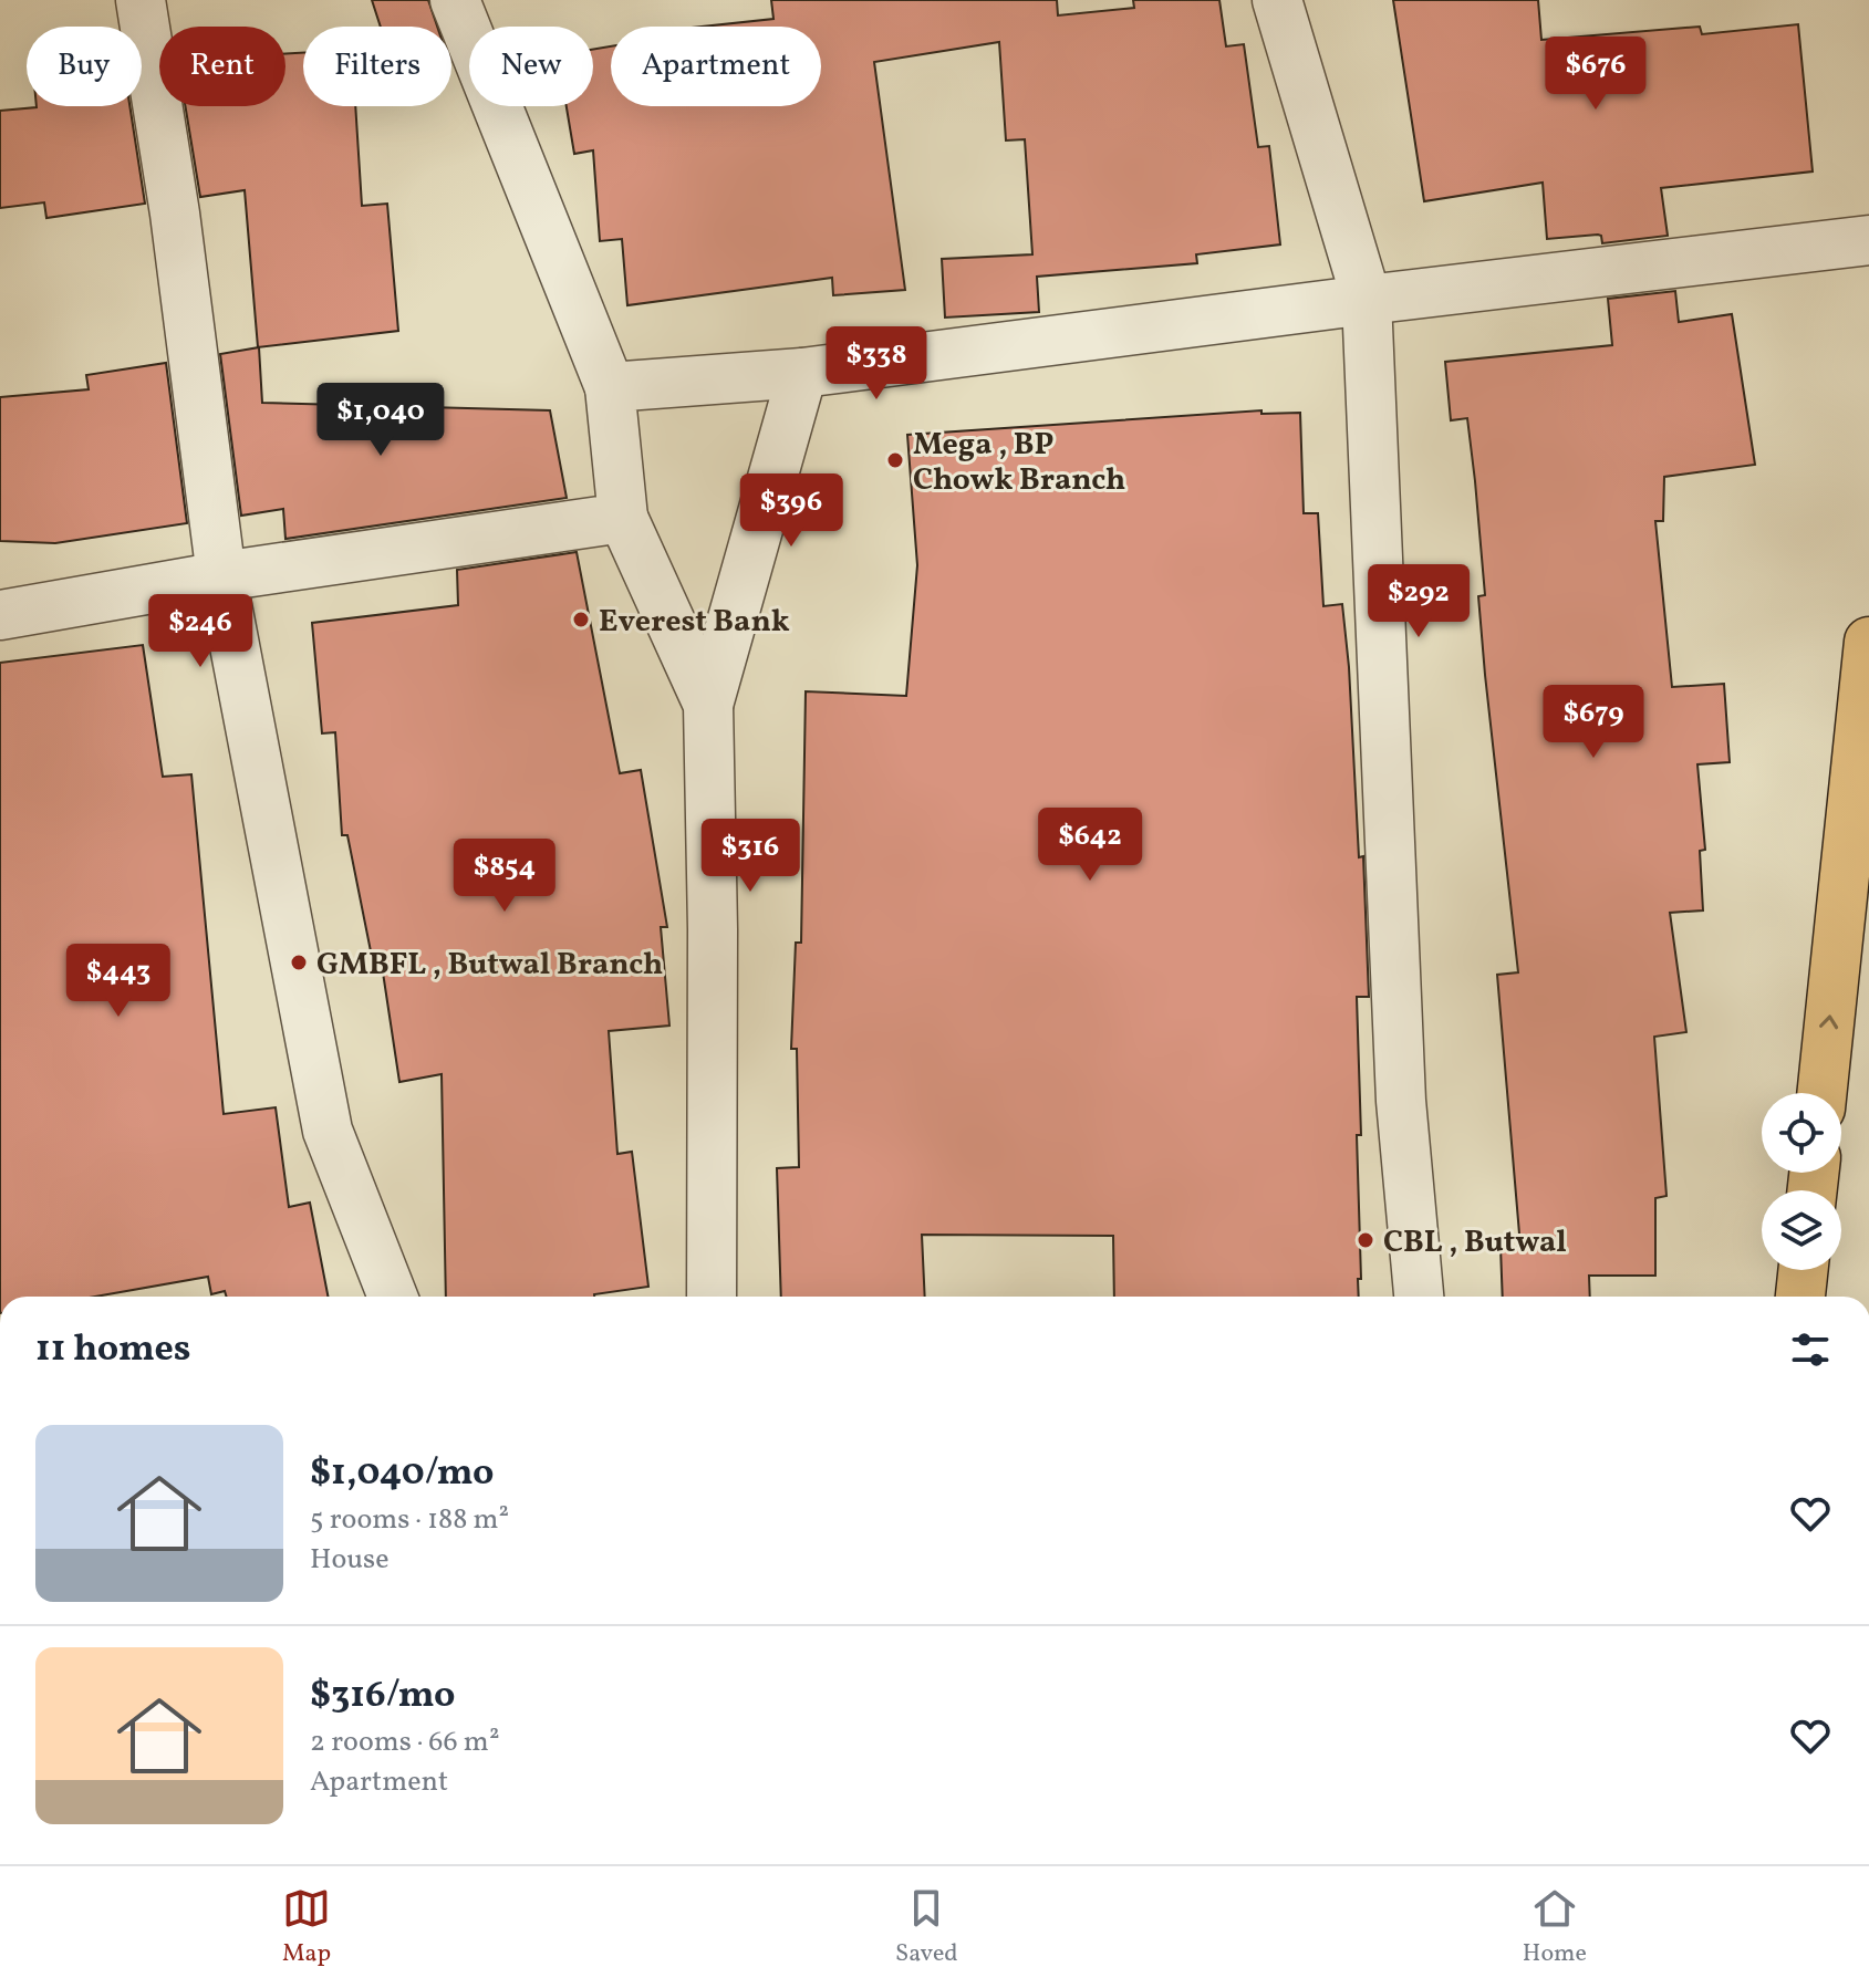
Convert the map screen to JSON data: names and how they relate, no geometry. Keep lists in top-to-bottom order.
{
  "places": [
    "Mega , BP Chowk Branch",
    "Everest Bank",
    "GMBFL , Butwal Branch",
    "CBL , Butwal"
  ],
  "page": {
    "chip": [
      "Buy",
      "Rent",
      "Filters",
      "New",
      "Apartment"
    ],
    "price": [
      "$676",
      "$338",
      "$1,040",
      "$396",
      "$292",
      "$246",
      "$679",
      "$642",
      "$316",
      "$854",
      "$443"
    ],
    "heading": "11 homes",
    "list": [
      {
        "name": "$1,040/mo",
        "note": "5 rooms · 188 m² · House"
      },
      {
        "name": "$316/mo",
        "note": "2 rooms · 66 m² · Apartment"
      }
    ],
    "tabs": ["Map", "Saved", "Home"]
  }
}
